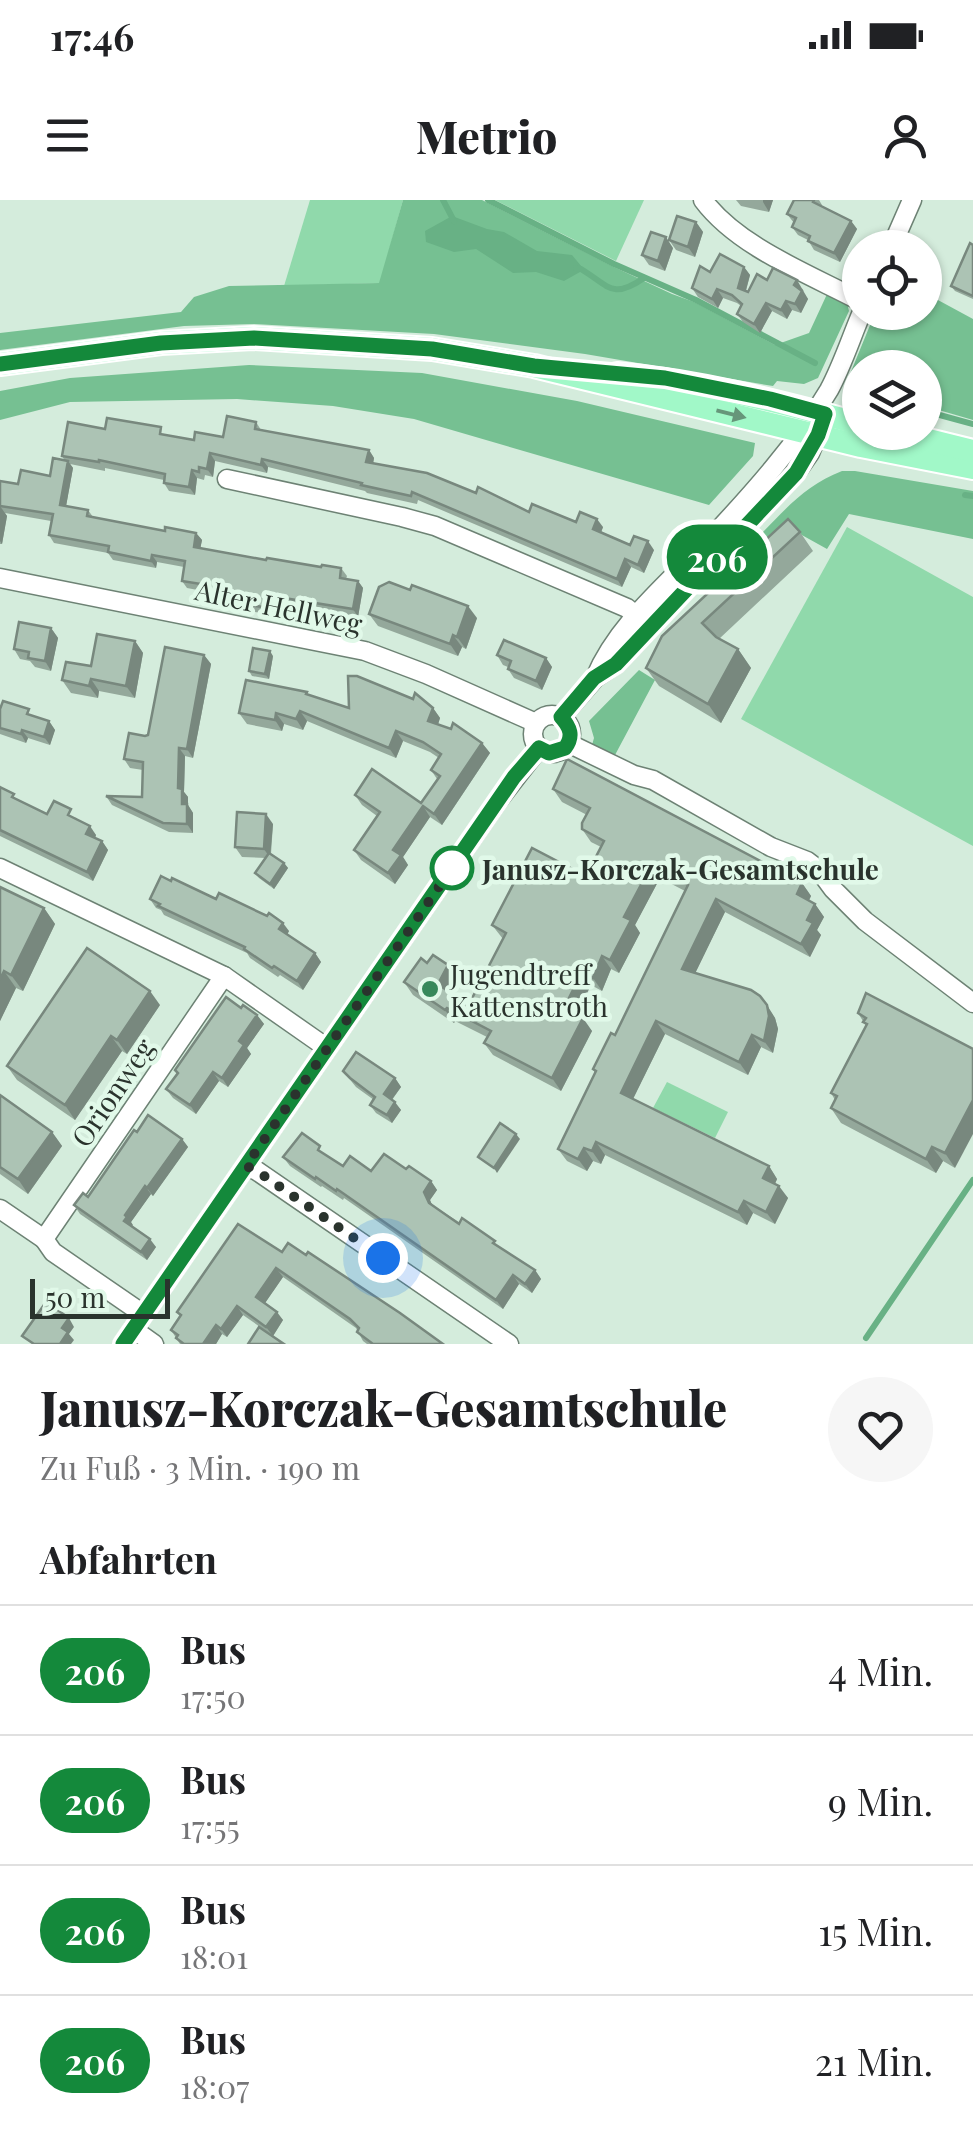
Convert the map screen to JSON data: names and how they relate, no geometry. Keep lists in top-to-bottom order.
{
  "streets": {
    "street": ["Alter Hellweg", "Orionweg"]
  },
  "places": ["Janusz-Korczak-Gesamtschule", "Jugendtreff Kattenstroth"],
  "lines": ["bus line 206"],
  "scale_bar": "50 m",
  "page": {
    "status": "17:46",
    "header": "Metrio",
    "on_map": "206",
    "scale": "50 m",
    "heading": [
      ["Janusz-Korczak-Gesamtschule", "Zu Fuß · 3 Min. · 190 m"],
      "Abfahrten"
    ],
    "list": [
      {
        "mark": "206",
        "name": "Bus",
        "note": "17:50",
        "value": "4 Min."
      },
      {
        "mark": "206",
        "name": "Bus",
        "note": "17:55",
        "value": "9 Min."
      },
      {
        "mark": "206",
        "name": "Bus",
        "note": "18:01",
        "value": "15 Min."
      },
      {
        "mark": "206",
        "name": "Bus",
        "note": "18:07",
        "value": "21 Min."
      }
    ]
  }
}
